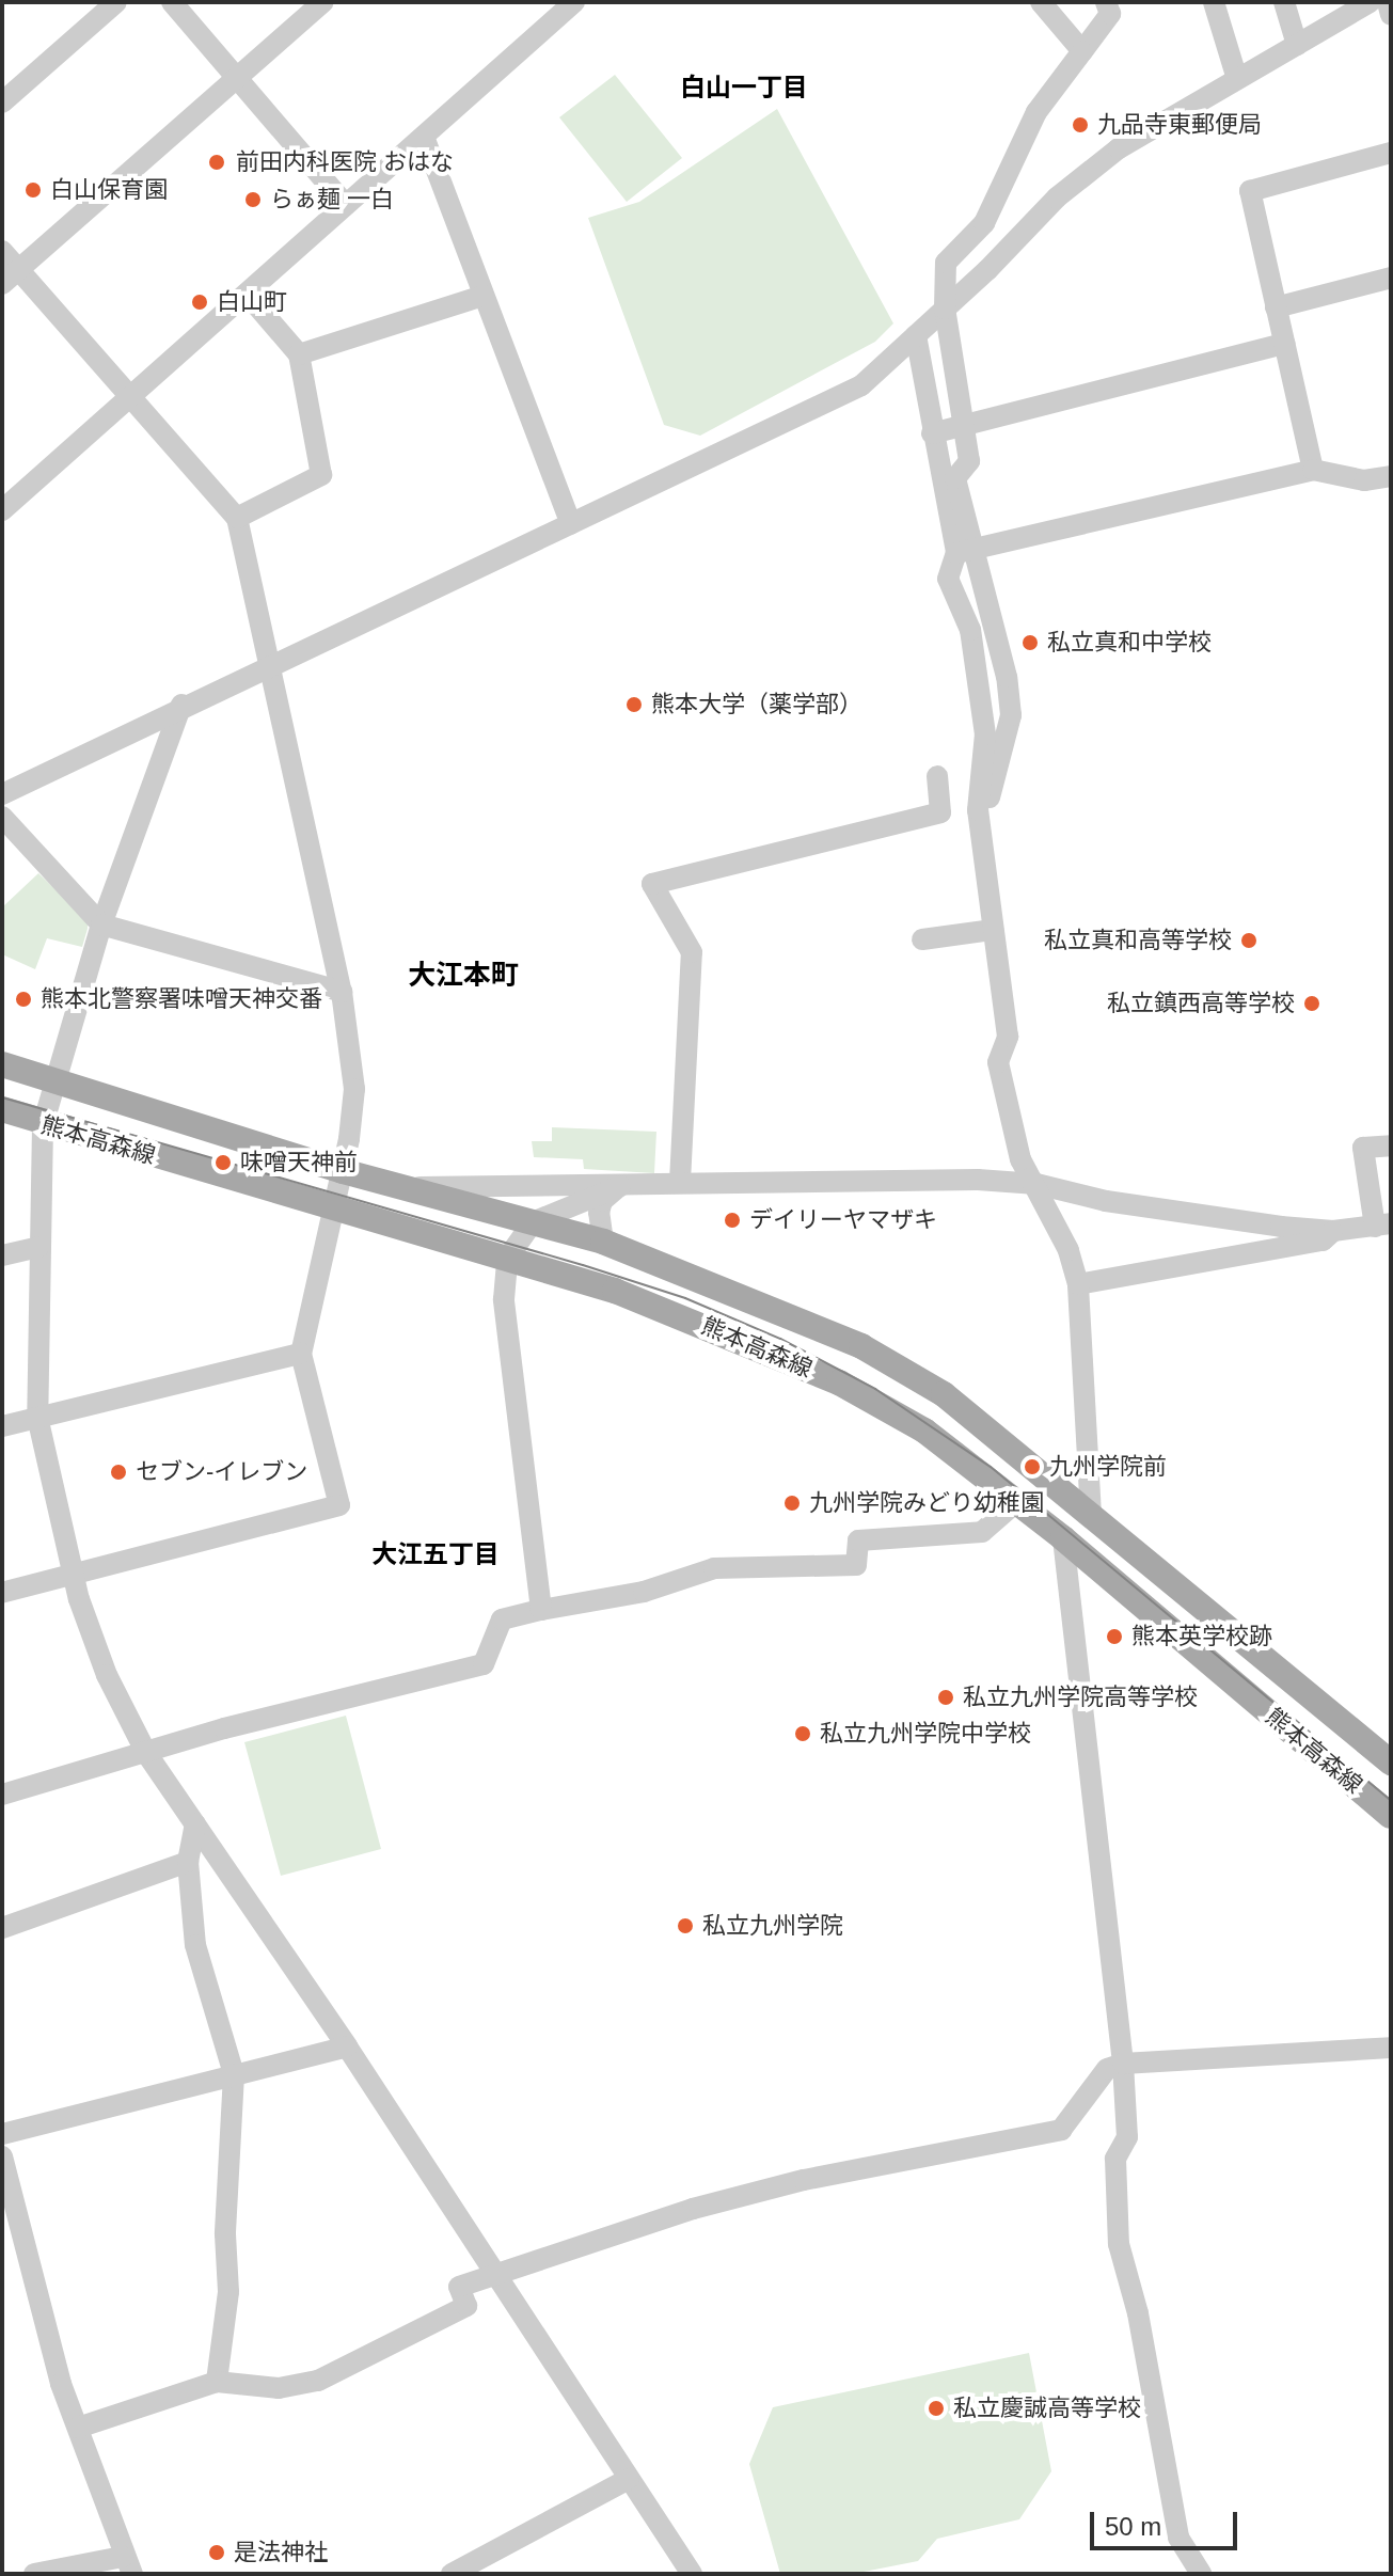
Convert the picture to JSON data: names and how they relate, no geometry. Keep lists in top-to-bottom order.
{
  "streets": {
    "main road": ["熊本高森線"]
  },
  "districts": ["白山一丁目", "大江本町", "大江五丁目"],
  "places": [
    "九品寺東郵便局",
    "前田内科医院 おはな",
    "白山保育園",
    "らぁ麺 一白",
    "白山町",
    "私立真和中学校",
    "熊本大学（薬学部）",
    "私立真和高等学校",
    "熊本北警察署味噌天神交番",
    "私立鎮西高等学校",
    "味噌天神前",
    "デイリーヤマザキ",
    "九州学院前",
    "セブン-イレブン",
    "九州学院みどり幼稚園",
    "熊本英学校跡",
    "私立九州学院高等学校",
    "私立九州学院中学校",
    "私立九州学院",
    "私立慶誠高等学校",
    "是法神社"
  ],
  "scale_bar": "50 m"
}
